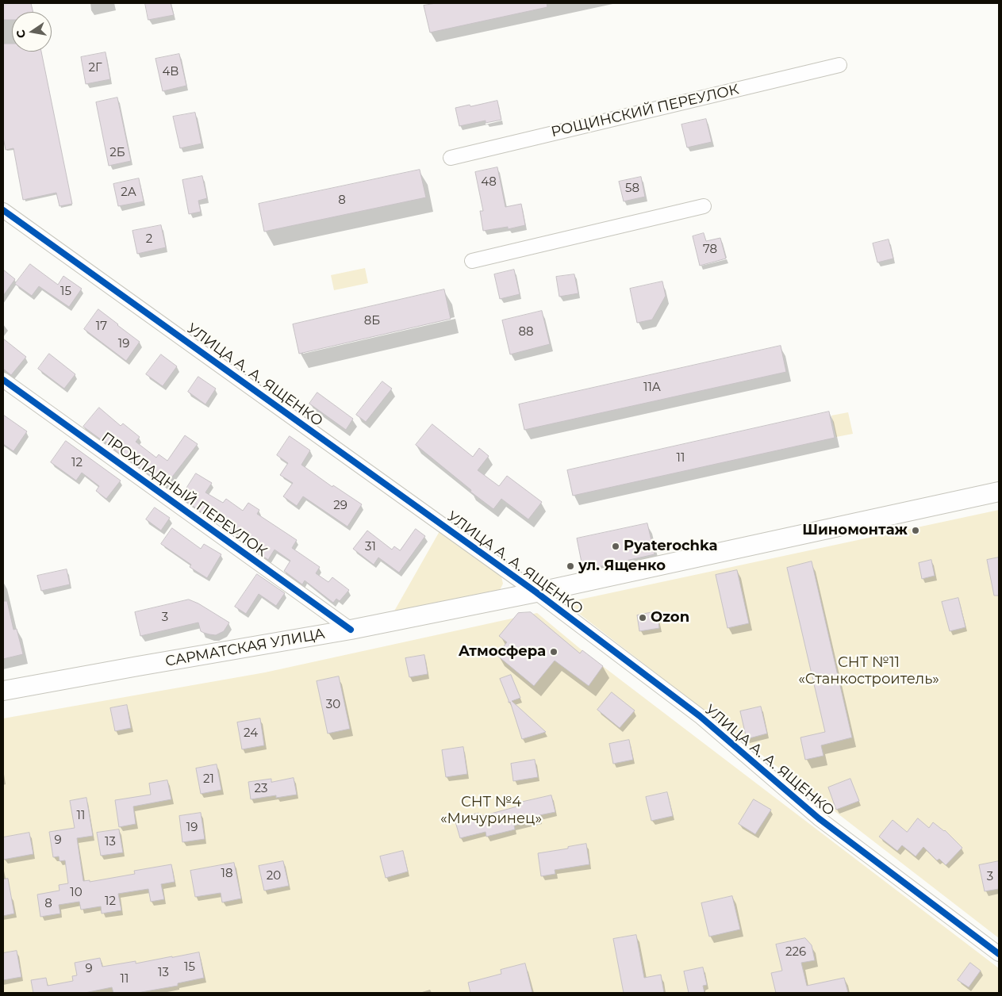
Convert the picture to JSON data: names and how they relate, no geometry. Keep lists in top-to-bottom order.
{
  "streets": {
    "main road": ["САРМАТСКАЯ УЛИЦА"],
    "street": ["РОЩИНСКИЙ ПЕРЕУЛОК", "УЛИЦА А. А. ЯЩЕНКО", "ПРОХЛАДНЫЙ ПЕРЕУЛОК"]
  },
  "crossings": [
    ["УЛИЦА А. А. ЯЩЕНКО", "САРМАТСКАЯ УЛИЦА"],
    ["ПРОХЛАДНЫЙ ПЕРЕУЛОК", "САРМАТСКАЯ УЛИЦА"]
  ],
  "parks": ["СНТ №11 «Станкостроитель»", "СНТ №4 «Мичуринец»"],
  "places": [
    "Шиномонтаж",
    "Pyaterochka",
    "ул. Ященко",
    "Ozon",
    "Атмосфера"
  ],
  "house_numbers": [
    "2Г",
    "4В",
    "2Б",
    "48",
    "58",
    "2А",
    "8",
    "2",
    "78",
    "15",
    "8Б",
    "17",
    "88",
    "19",
    "11А",
    "11",
    "12",
    "29",
    "31",
    "3",
    "30",
    "24",
    "21",
    "23",
    "11",
    "19",
    "9",
    "13",
    "18",
    "20",
    "3",
    "10",
    "12",
    "8",
    "226",
    "15",
    "9",
    "13",
    "11"
  ],
  "north": "left"
}
